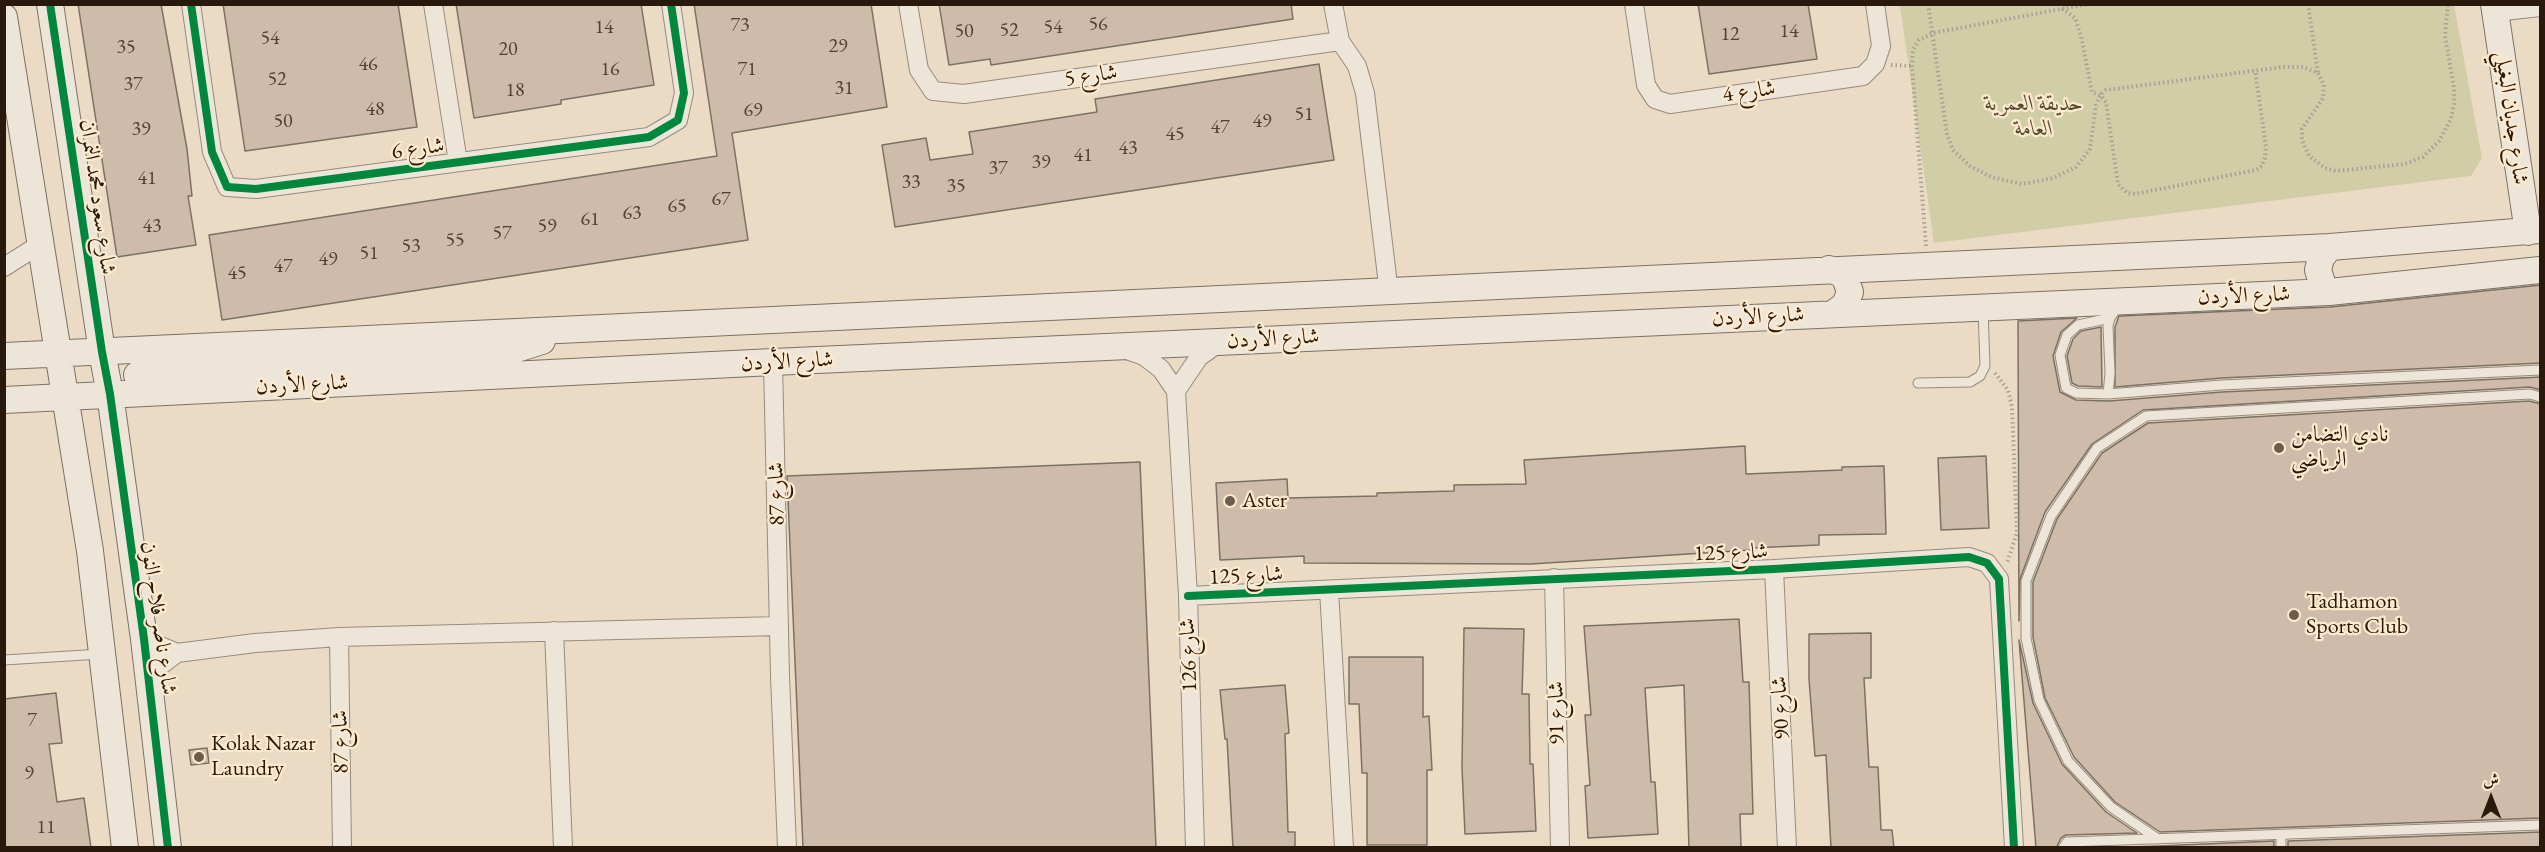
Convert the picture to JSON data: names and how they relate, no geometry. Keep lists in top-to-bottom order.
{
  "streets": {
    "main road": [
      "شارع جديان البغيلي",
      "شارع سعود محمد النمران",
      "شارع الأردن",
      "شارع ناصر فلاح النون"
    ],
    "street": [
      "شارع 5",
      "شارع 4",
      "شارع 6",
      "شارع 87",
      "شارع 125",
      "شارع 126",
      "شارع 90",
      "شارع 91"
    ]
  },
  "crossings": [
    ["شارع جديان البغيلي", "شارع الأردن"],
    ["شارع سعود محمد النمران", "شارع الأردن"],
    ["شارع سعود محمد النمران", "شارع ناصر فلاح النون"],
    ["شارع الأردن", "شارع 87"],
    ["شارع الأردن", "شارع ناصر فلاح النون"],
    ["شارع 125", "شارع 126"],
    ["شارع 125", "شارع 90"],
    ["شارع 125", "شارع 91"]
  ],
  "parks": ["حديقة العمرية العامة"],
  "places": [
    "نادي التضامن الرياضي",
    "Aster",
    "Tadhamon Sports Club",
    "Kolak Nazar Laundry"
  ],
  "house_numbers": [
    "56",
    "73",
    "14",
    "54",
    "52",
    "50",
    "14",
    "12",
    "54",
    "29",
    "35",
    "20",
    "46",
    "16",
    "71",
    "52",
    "37",
    "31",
    "18",
    "48",
    "69",
    "51",
    "50",
    "49",
    "47",
    "39",
    "45",
    "43",
    "41",
    "39",
    "37",
    "41",
    "33",
    "35",
    "67",
    "65",
    "63",
    "61",
    "43",
    "59",
    "57",
    "55",
    "53",
    "51",
    "49",
    "47",
    "45",
    "7",
    "9",
    "11"
  ],
  "north": "top"
}
